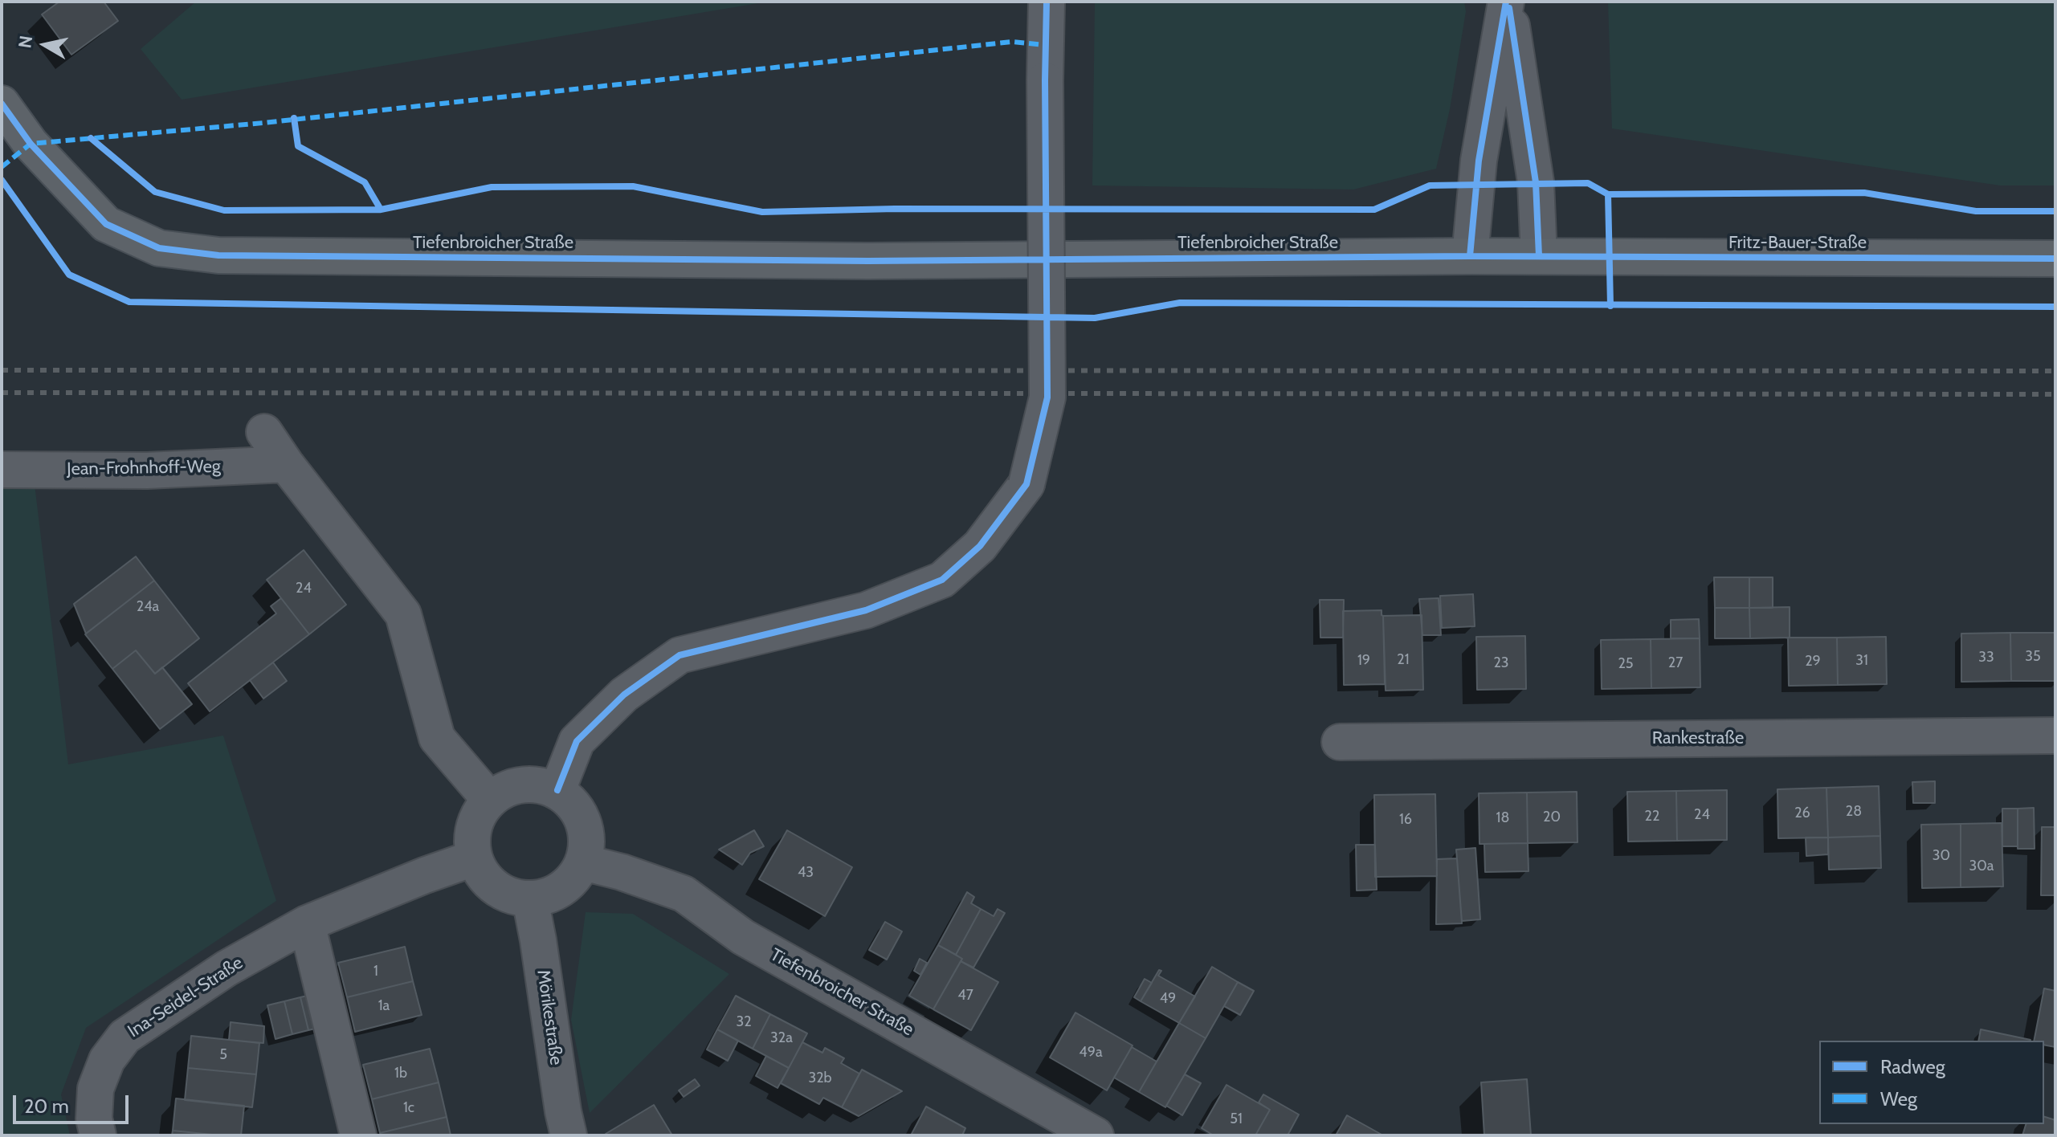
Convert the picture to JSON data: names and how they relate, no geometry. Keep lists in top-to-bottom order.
{
  "streets": {
    "main road": ["Tiefenbroicher Straße", "Fritz-Bauer-Straße"],
    "street": [
      "Jean-Frohnhoff-Weg",
      "Rankestraße",
      "Ina-Seidel-Straße",
      "Mörikestraße"
    ]
  },
  "crossings": [
    ["Tiefenbroicher Straße", "Fritz-Bauer-Straße"],
    ["Tiefenbroicher Straße", "Ina-Seidel-Straße"],
    ["Tiefenbroicher Straße", "Mörikestraße"],
    ["Ina-Seidel-Straße", "Mörikestraße"]
  ],
  "house_numbers": [
    "24",
    "24a",
    "35",
    "33",
    "21",
    "19",
    "31",
    "29",
    "23",
    "27",
    "25",
    "28",
    "26",
    "24",
    "22",
    "20",
    "18",
    "16",
    "30",
    "30a",
    "43",
    "1",
    "47",
    "49",
    "1a",
    "32",
    "32a",
    "49a",
    "5",
    "1b",
    "32b",
    "1c",
    "51"
  ],
  "legend": ["Radweg", "Weg"],
  "scale_bar": "20 m",
  "north": "left"
}
